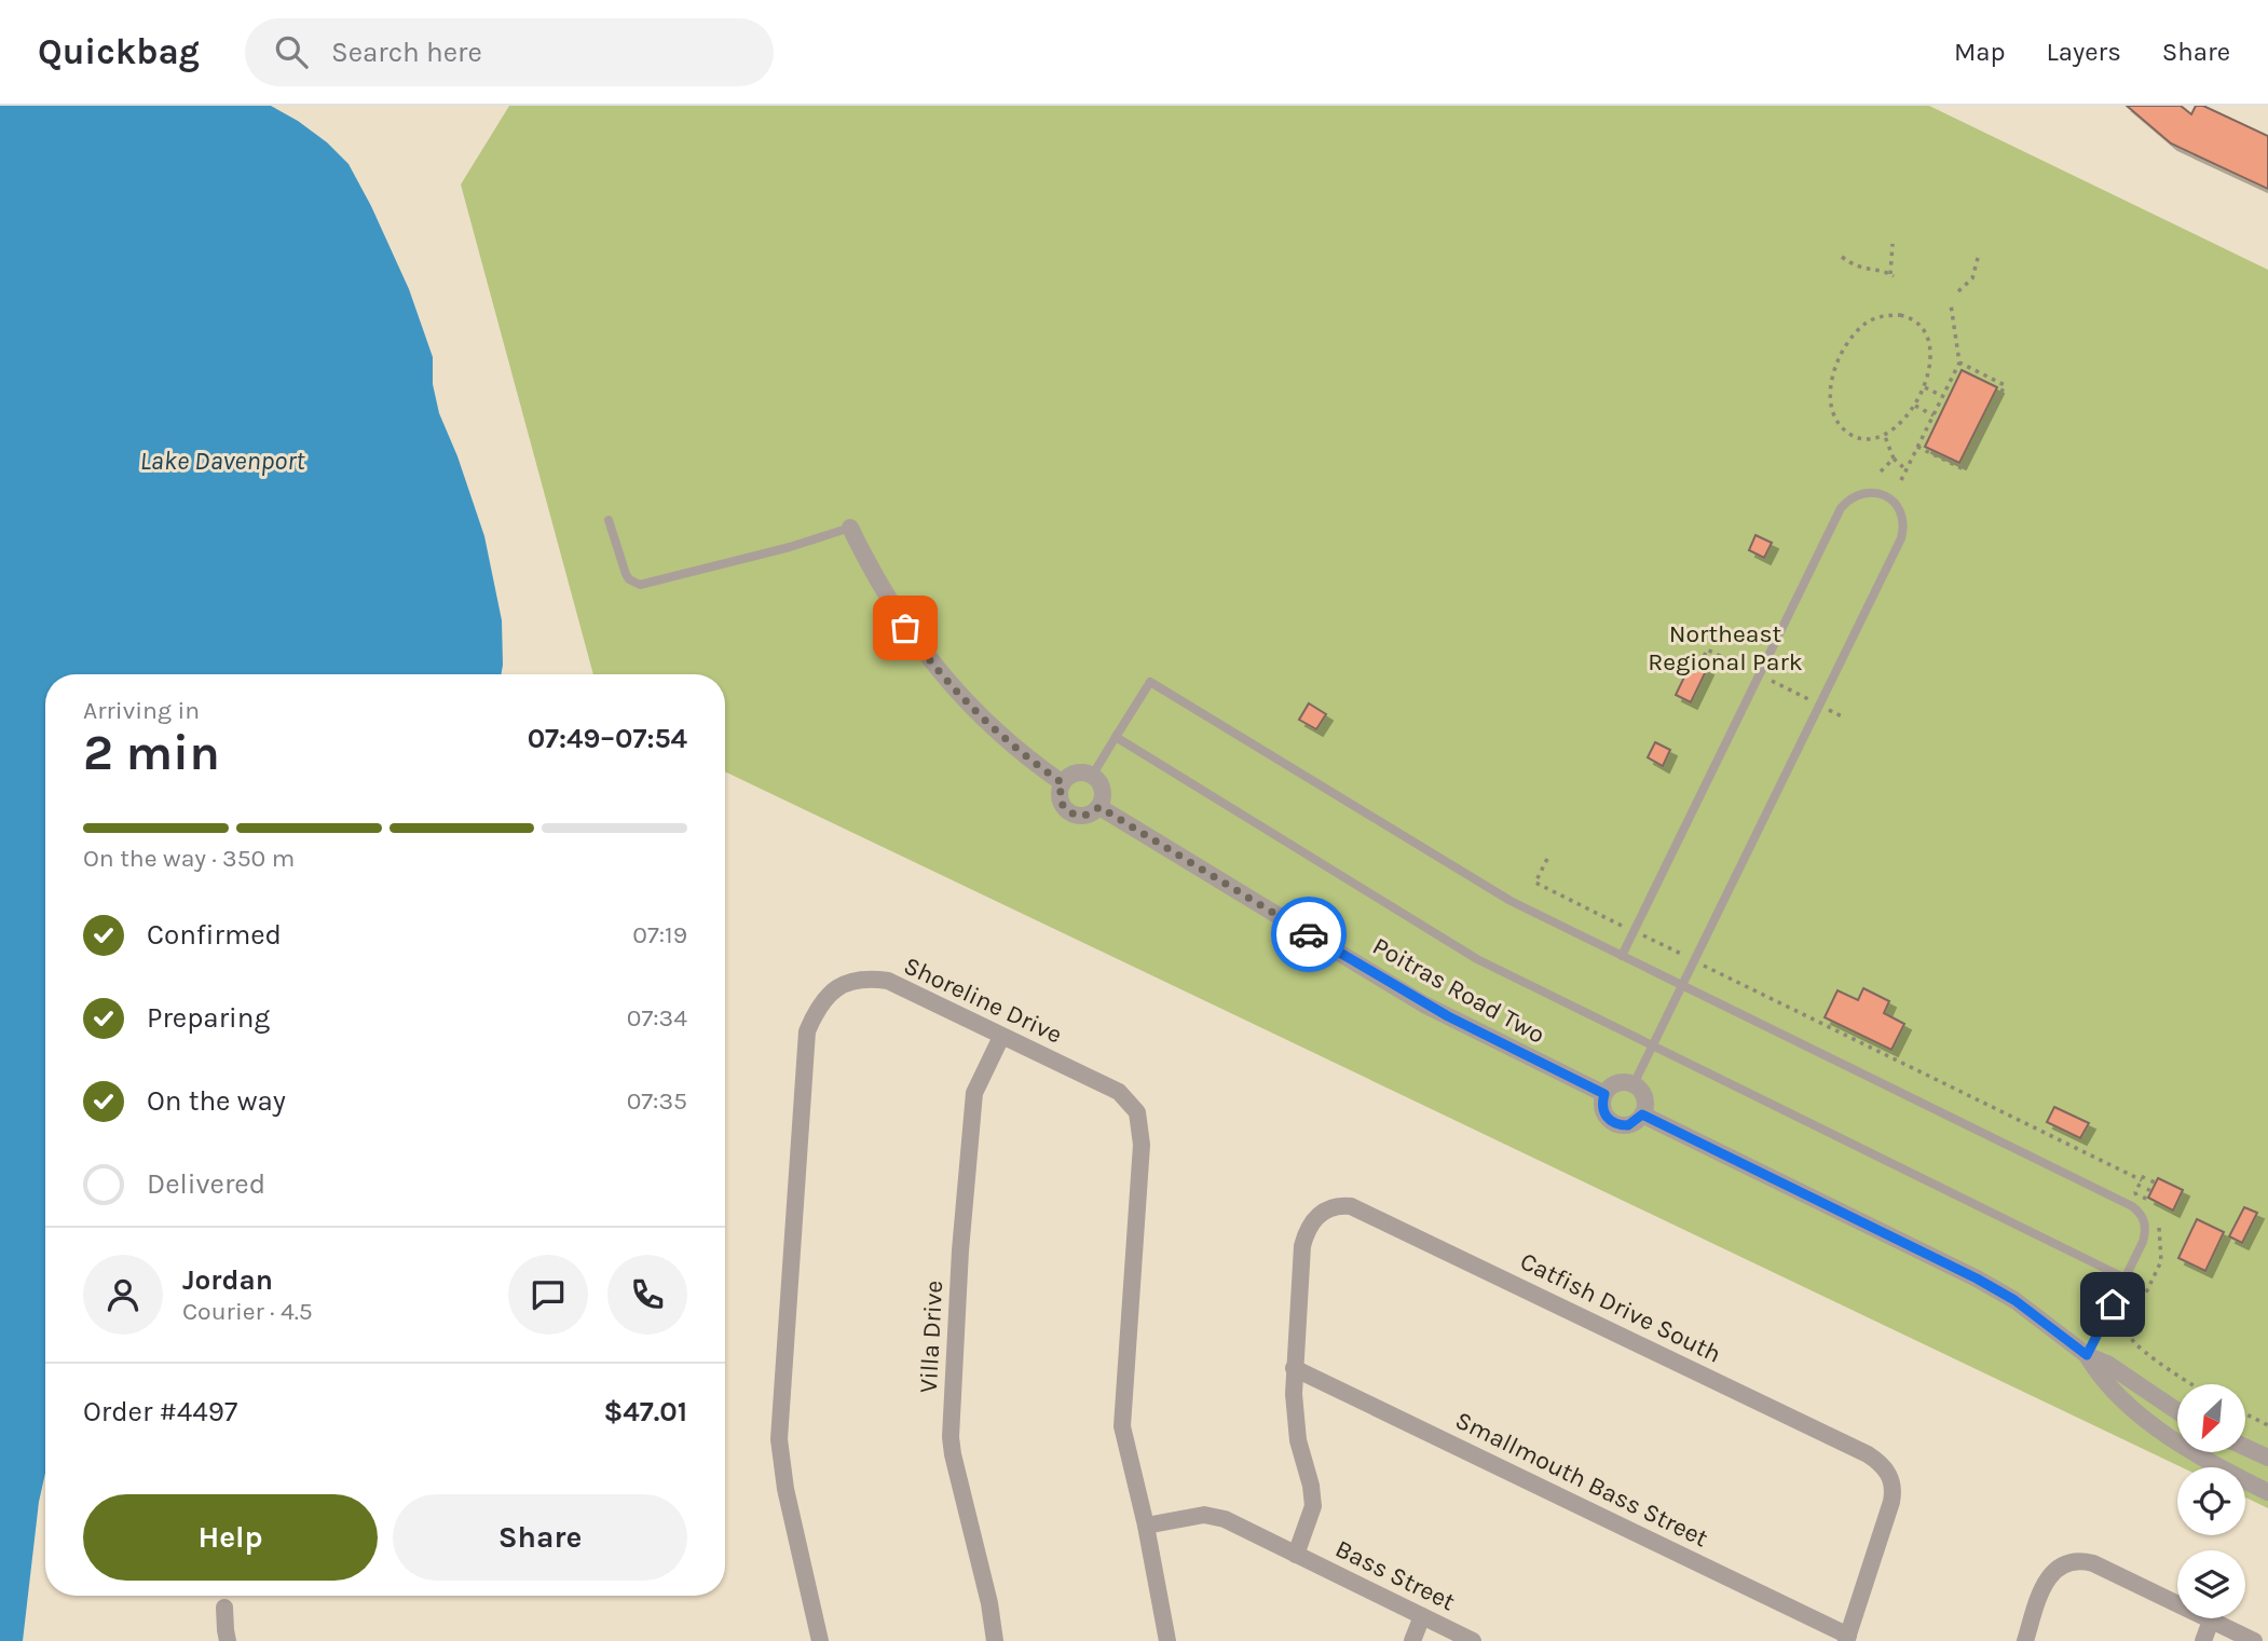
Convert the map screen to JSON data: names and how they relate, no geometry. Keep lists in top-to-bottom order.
{
  "streets": {
    "street": [
      "Poitras Road Two",
      "Shoreline Drive",
      "Catfish Drive South",
      "Villa Drive",
      "Smallmouth Bass Street",
      "Bass Street"
    ]
  },
  "crossings": [
    ["Shoreline Drive", "Villa Drive"],
    ["Shoreline Drive", "Bass Street"],
    ["Catfish Drive South", "Smallmouth Bass Street"]
  ],
  "water": ["Lake Davenport"],
  "parks": ["Northeast Regional Park"],
  "north": "bottom left",
  "page": {
    "header": "Quickbag",
    "search": "Search here",
    "nav": ["Map", "Layers", "Share"],
    "heading": ["2 min", "Arriving in", "07:49–07:54"],
    "panel": [
      "Jordan",
      "Courier · 4.5",
      "Order #4497",
      "$47.01"
    ],
    "bar": "On the way · 350 m",
    "list": [
      ["Confirmed", "07:19"],
      ["Preparing", "07:34"],
      ["On the way", "07:35"],
      "Delivered"
    ],
    "buttons": ["Help", "Share"]
  }
}
